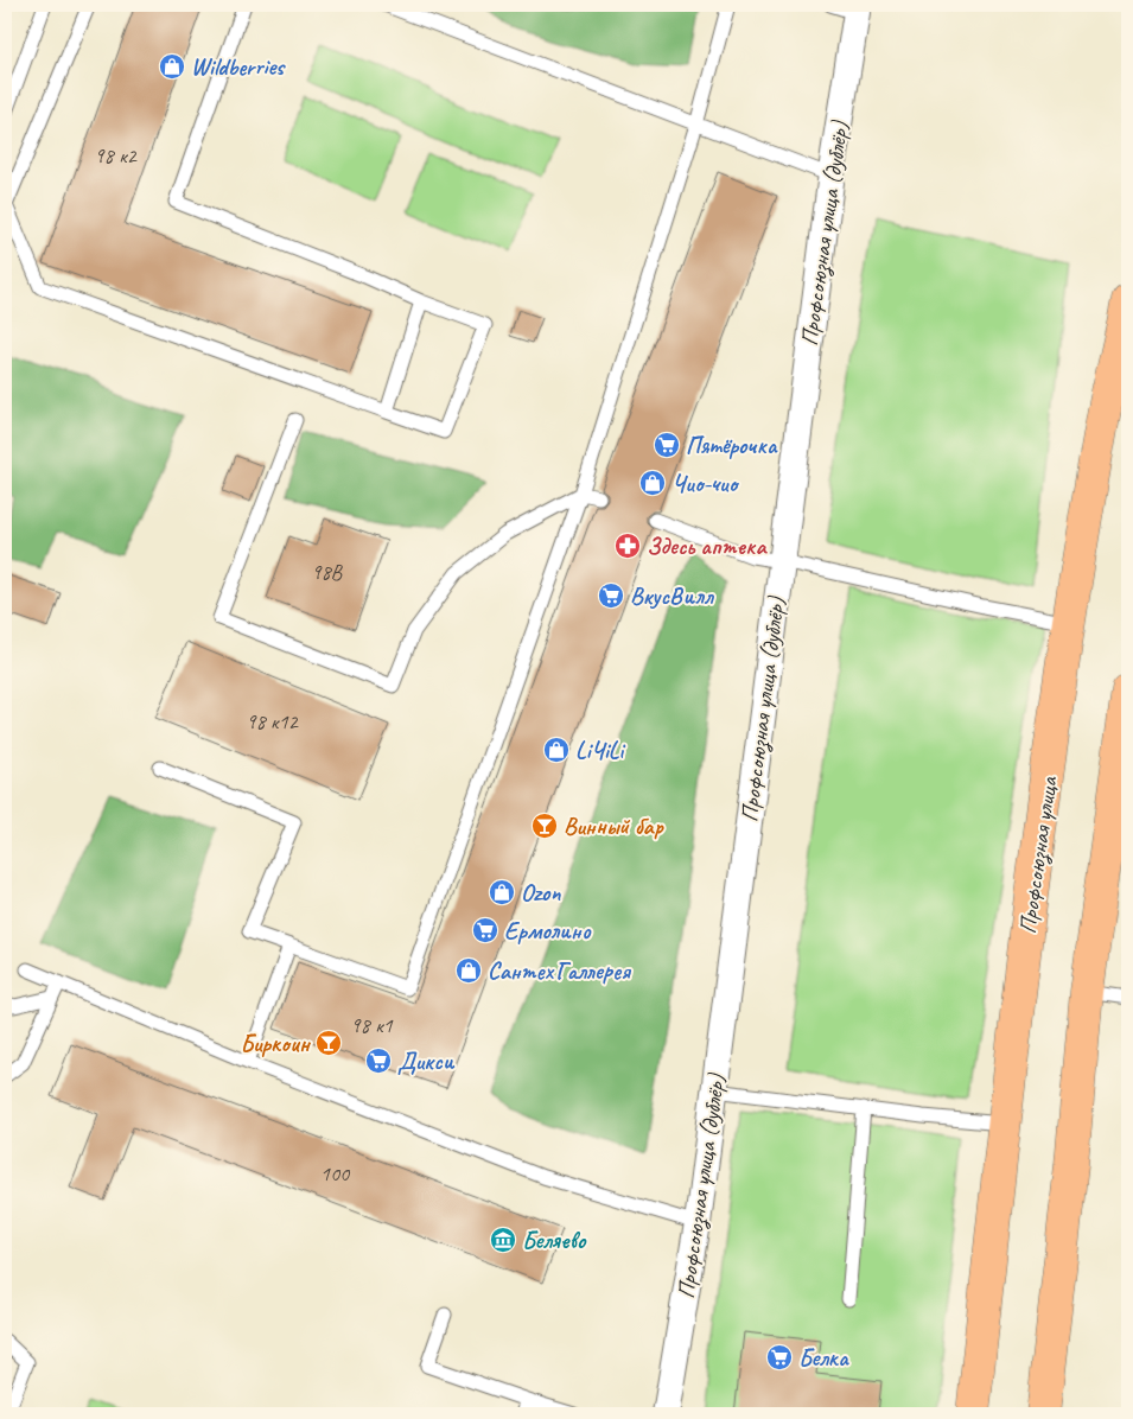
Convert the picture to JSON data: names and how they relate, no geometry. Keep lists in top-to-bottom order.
{
  "streets": {
    "main road": ["Профсоюзная улица"],
    "street": ["Профсоюзная улица (дублёр)"]
  },
  "places": {
    "shop": [
      "Wildberries",
      "Чио-чио",
      "LiЧiLi",
      "Ozon",
      "СантехГаллерея"
    ],
    "supermarket": [
      "Пятёрочка",
      "ВкусВилл",
      "Ермолино",
      "Дикси",
      "Белка"
    ],
    "pharmacy": ["Здесь аптека"],
    "bar": ["Винный бар", "Биркоин"],
    "museum": ["Беляево"]
  },
  "house_numbers": [
    "98 к2",
    "98В",
    "98 к12",
    "98 к1",
    "100"
  ]
}
